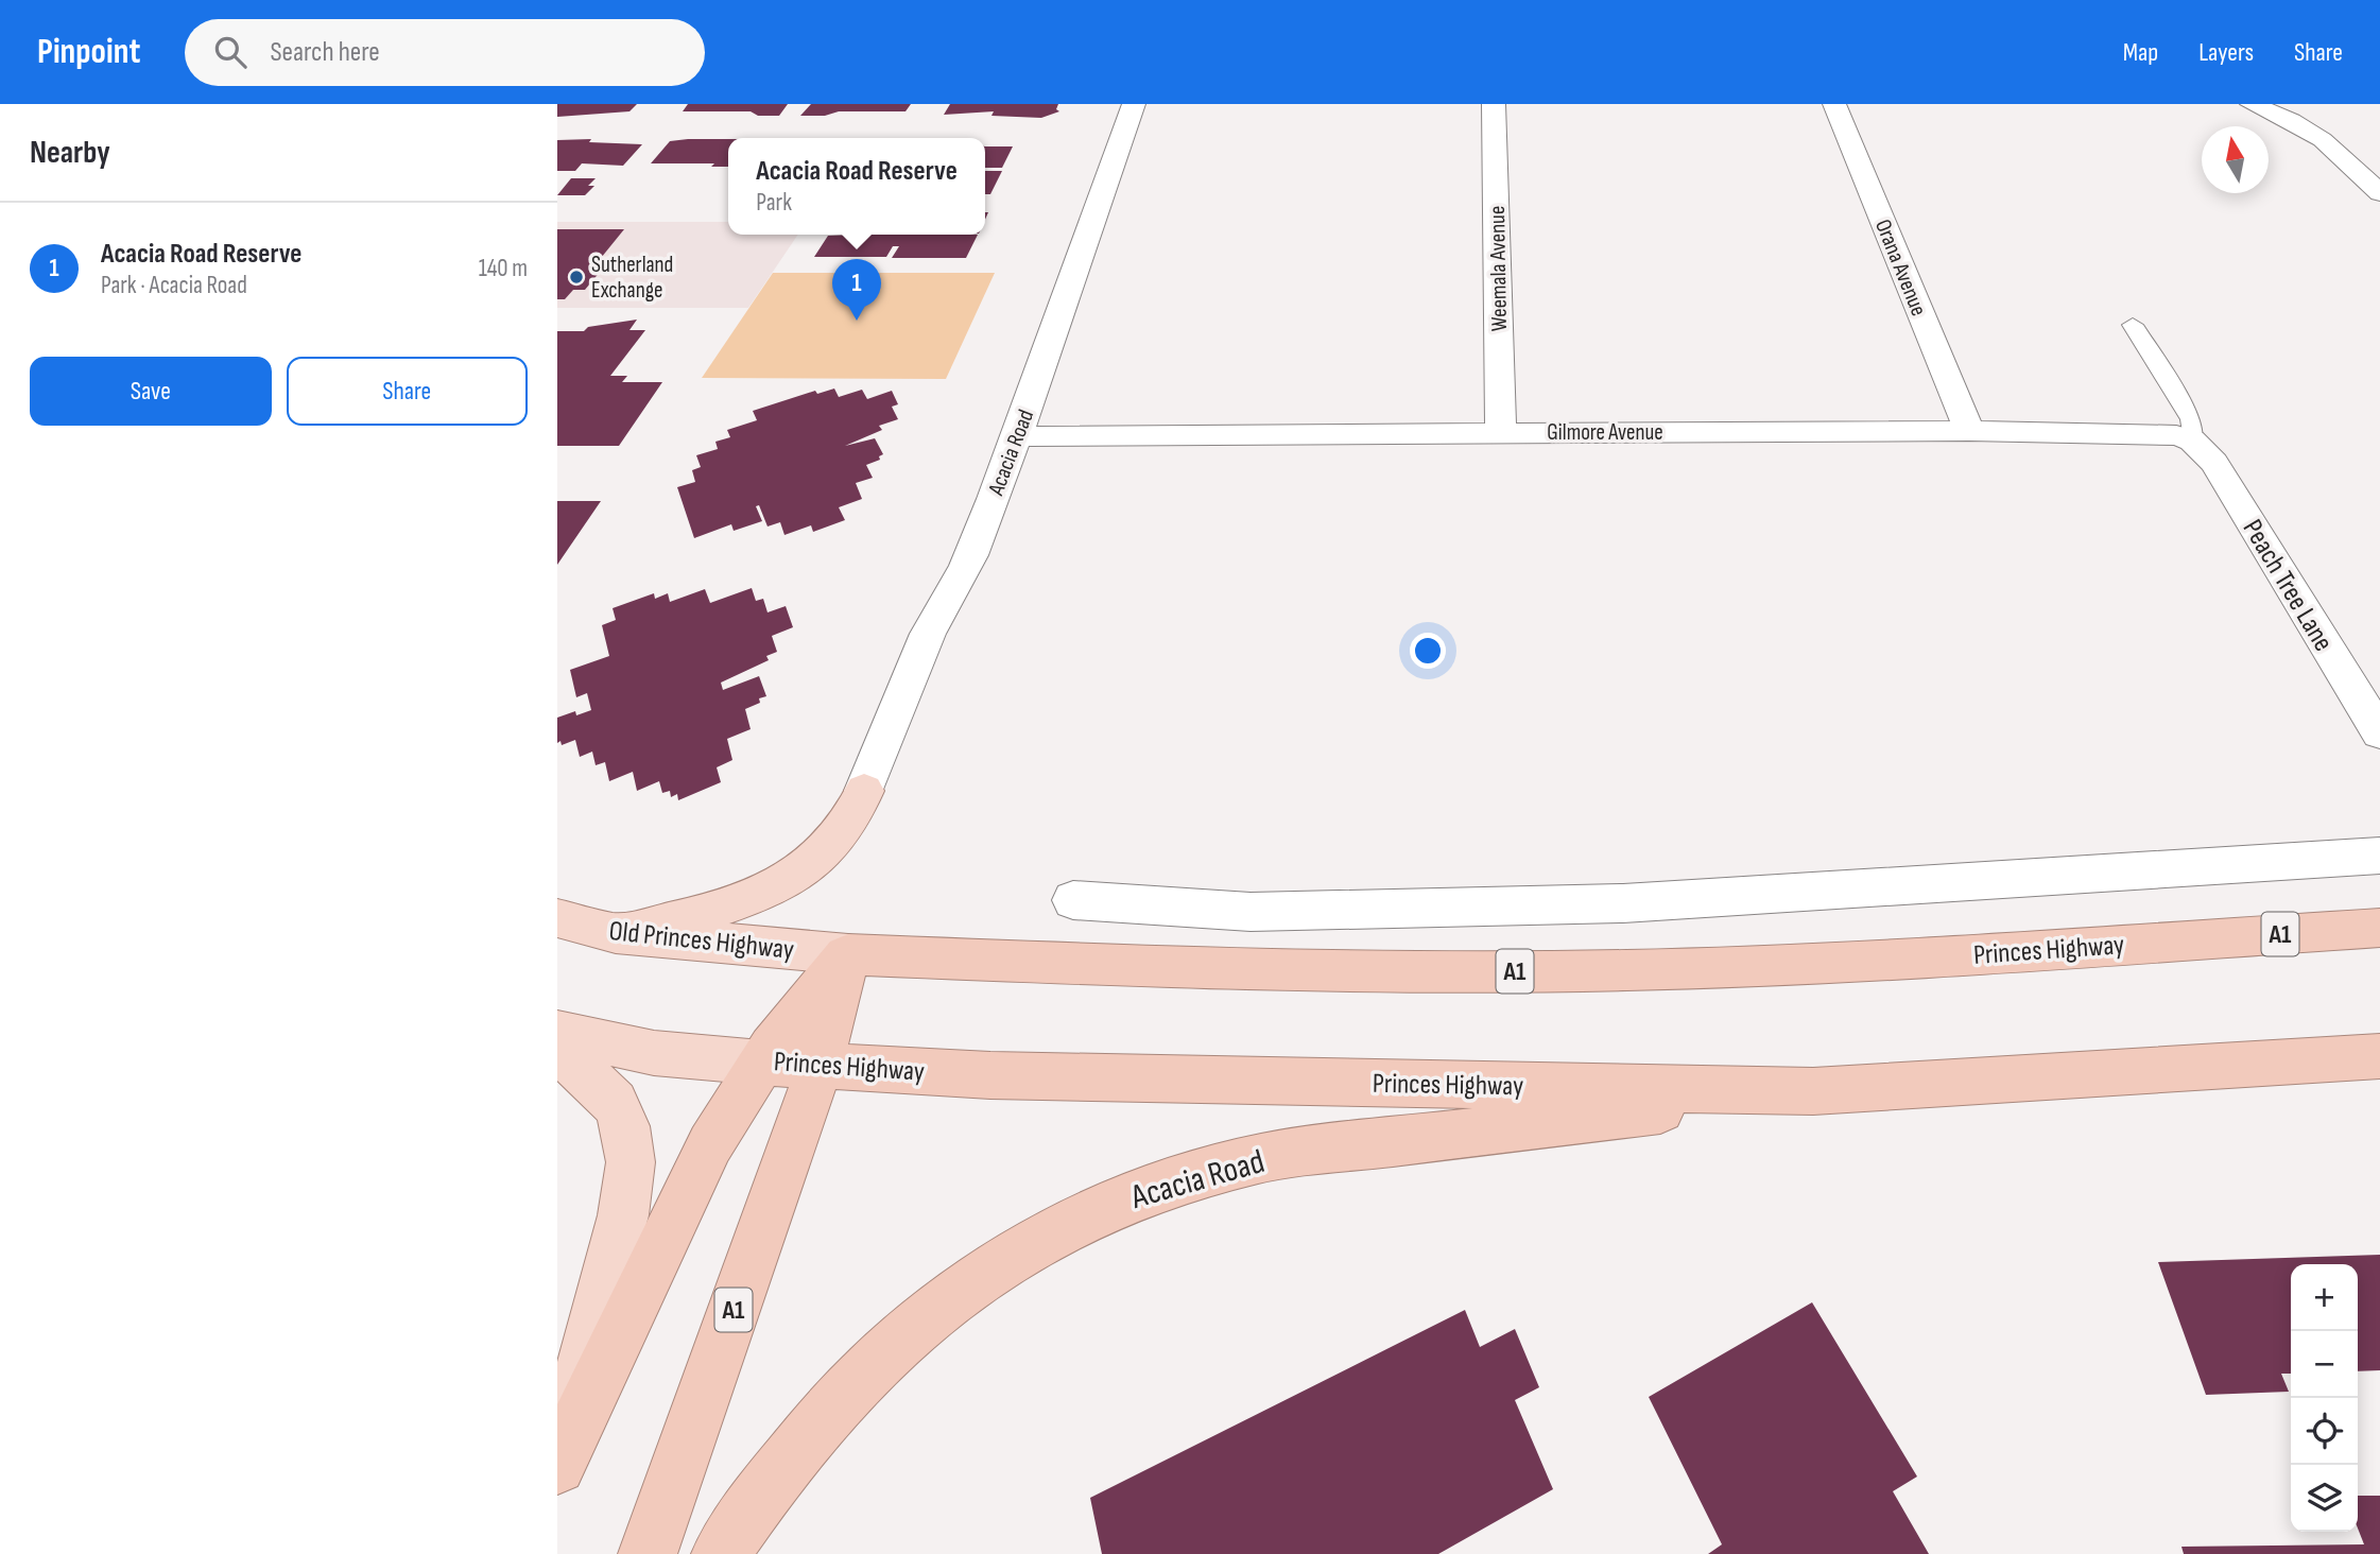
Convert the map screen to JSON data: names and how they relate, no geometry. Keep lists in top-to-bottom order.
{
  "streets": {
    "highway": ["Acacia Road", "A1", "Princes Highway"],
    "main road": ["Old Princes Highway"],
    "street": [
      "Orana Avenue",
      "Weemala Avenue",
      "Gilmore Avenue",
      "Peach Tree Lane"
    ]
  },
  "crossings": [
    ["Orana Avenue", "Gilmore Avenue"],
    ["Weemala Avenue", "Gilmore Avenue"],
    ["Gilmore Avenue", "Acacia Road"],
    ["Gilmore Avenue", "Peach Tree Lane"],
    ["Acacia Road", "Princes Highway"],
    ["A1", "Princes Highway"],
    ["Old Princes Highway", "Princes Highway"]
  ],
  "places": ["Sutherland Exchange"],
  "north": "top",
  "page": {
    "header": "Pinpoint",
    "search": "Search here",
    "nav": ["Map", "Layers", "Share"],
    "heading": "Nearby",
    "popup": ["Acacia Road Reserve", "Park"],
    "list": [
      {
        "mark": "1",
        "name": "Acacia Road Reserve",
        "note": "Park · Acacia Road",
        "value": "140 m"
      }
    ],
    "pins": "1",
    "buttons": ["Save", "Share"],
    "map_buttons": ["+", "−"]
  }
}
